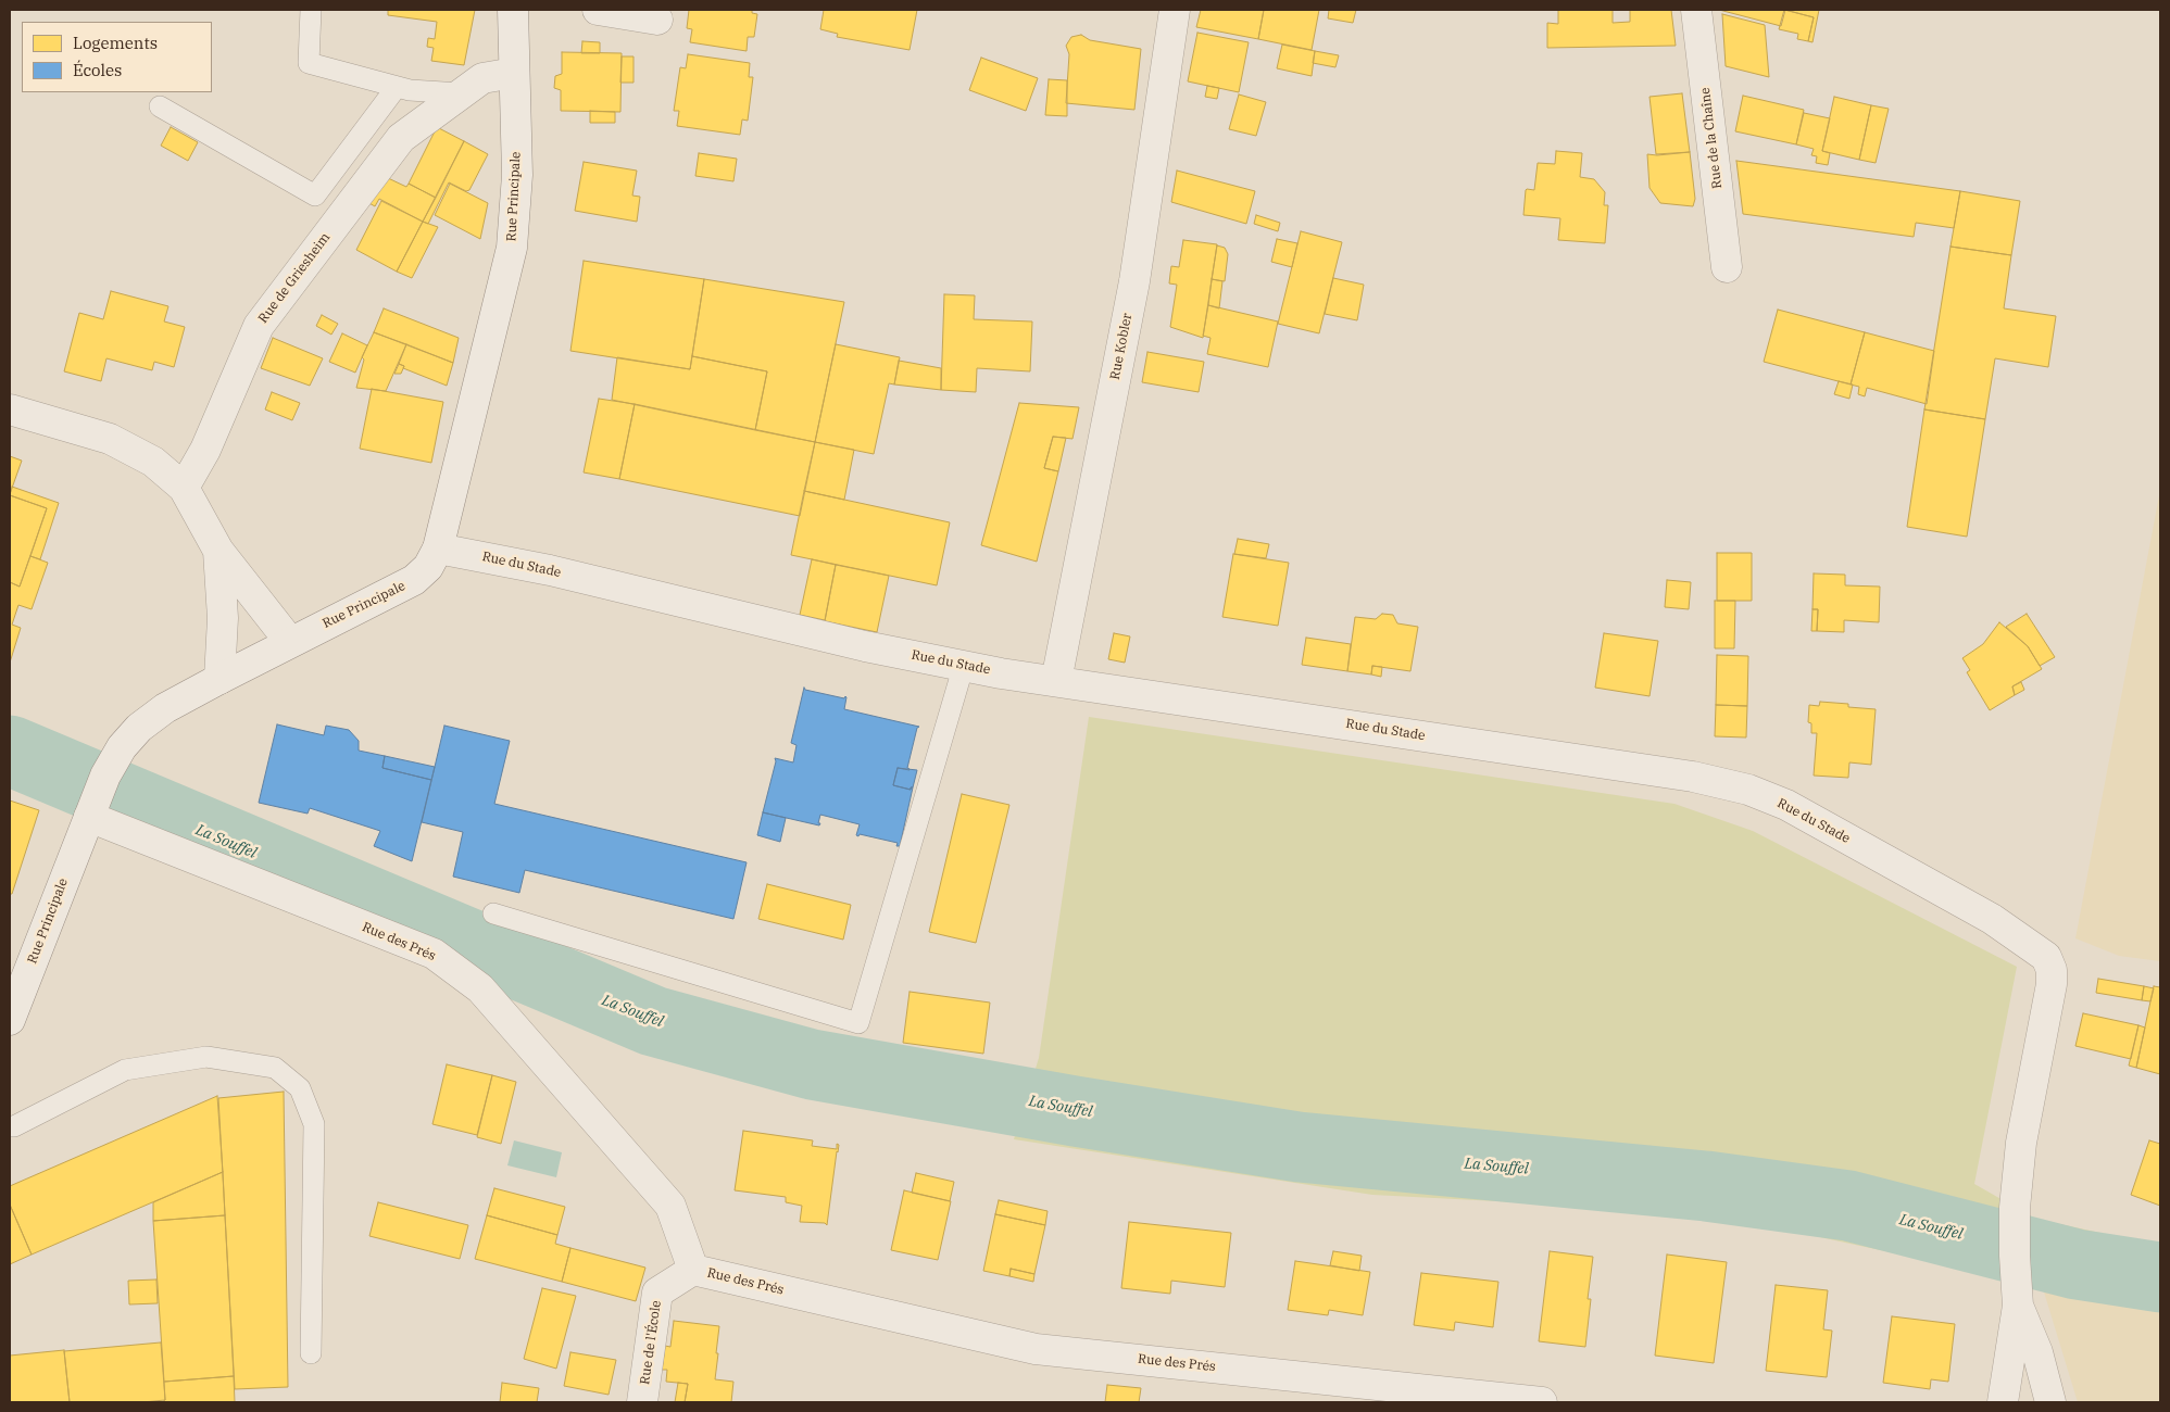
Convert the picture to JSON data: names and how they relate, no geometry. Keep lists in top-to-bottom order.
{
  "streets": {
    "street": [
      "Rue de la Chaîne",
      "Rue Principale",
      "Rue de Griesheim",
      "Rue Kobler",
      "Rue du Stade",
      "Rue des Prés",
      "Rue de l'École"
    ]
  },
  "crossings": [
    ["Rue Principale", "Rue de Griesheim"],
    ["Rue Principale", "Rue du Stade"],
    ["Rue Principale", "Rue des Prés"],
    ["Rue Kobler", "Rue du Stade"],
    ["Rue des Prés", "Rue de l'École"]
  ],
  "water": ["La Souffel"],
  "legend": ["Logements", "Écoles"]
}
